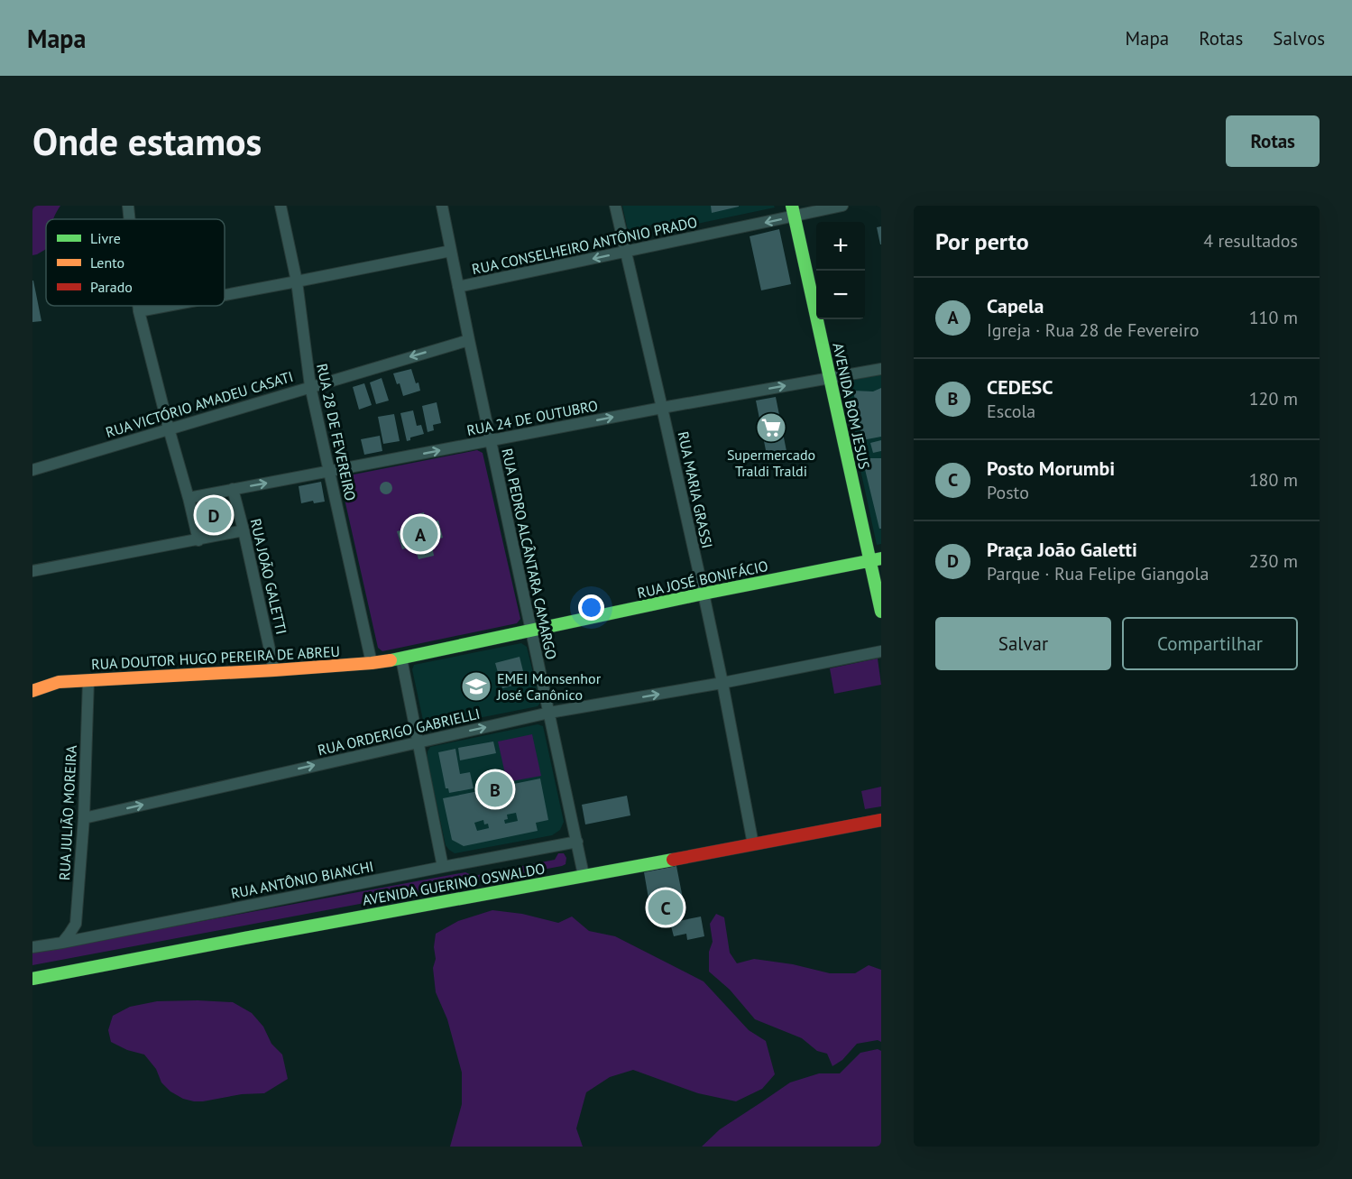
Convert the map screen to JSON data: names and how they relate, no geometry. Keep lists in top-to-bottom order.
{
  "streets": {
    "street": [
      "RUA CONSELHEIRO ANTÔNIO PRADO",
      "RUA VICTÓRIO AMADEU CASATI",
      "AVENIDA BOM JESUS",
      "RUA 24 DE OUTUBRO",
      "RUA 28 DE FEVEREIRO",
      "RUA MARIA GRASSI",
      "RUA PEDRO ALCÂNTARA CAMARGO",
      "RUA JOÃO GALETTI",
      "RUA JOSÉ BONIFÁCIO",
      "RUA DOUTOR HUGO PEREIRA DE ABREU",
      "RUA ORDERIGO GABRIELLI",
      "RUA JULIÃO MOREIRA",
      "RUA ANTÔNIO BIANCHI",
      "AVENIDA GUERINO OSWALDO"
    ]
  },
  "crossings": [
    ["RUA CONSELHEIRO ANTÔNIO PRADO", "AVENIDA BOM JESUS"],
    ["RUA CONSELHEIRO ANTÔNIO PRADO", "RUA MARIA GRASSI"],
    ["RUA CONSELHEIRO ANTÔNIO PRADO", "RUA PEDRO ALCÂNTARA CAMARGO"],
    ["RUA VICTÓRIO AMADEU CASATI", "RUA 28 DE FEVEREIRO"],
    ["RUA VICTÓRIO AMADEU CASATI", "RUA PEDRO ALCÂNTARA CAMARGO"],
    ["AVENIDA BOM JESUS", "RUA 24 DE OUTUBRO"],
    ["AVENIDA BOM JESUS", "RUA JOSÉ BONIFÁCIO"],
    ["RUA 24 DE OUTUBRO", "RUA 28 DE FEVEREIRO"],
    ["RUA 24 DE OUTUBRO", "RUA MARIA GRASSI"],
    ["RUA 24 DE OUTUBRO", "RUA PEDRO ALCÂNTARA CAMARGO"],
    ["RUA 24 DE OUTUBRO", "RUA JOÃO GALETTI"],
    ["RUA 28 DE FEVEREIRO", "RUA DOUTOR HUGO PEREIRA DE ABREU"],
    ["RUA MARIA GRASSI", "RUA JOSÉ BONIFÁCIO"],
    ["RUA MARIA GRASSI", "RUA ORDERIGO GABRIELLI"],
    ["RUA MARIA GRASSI", "AVENIDA GUERINO OSWALDO"],
    ["RUA PEDRO ALCÂNTARA CAMARGO", "RUA JOSÉ BONIFÁCIO"],
    ["RUA PEDRO ALCÂNTARA CAMARGO", "RUA ORDERIGO GABRIELLI"],
    ["RUA PEDRO ALCÂNTARA CAMARGO", "RUA ANTÔNIO BIANCHI"],
    ["RUA PEDRO ALCÂNTARA CAMARGO", "AVENIDA GUERINO OSWALDO"],
    ["RUA JOÃO GALETTI", "RUA DOUTOR HUGO PEREIRA DE ABREU"],
    ["RUA JOSÉ BONIFÁCIO", "RUA DOUTOR HUGO PEREIRA DE ABREU"],
    ["RUA DOUTOR HUGO PEREIRA DE ABREU", "RUA JULIÃO MOREIRA"],
    ["RUA ORDERIGO GABRIELLI", "RUA JULIÃO MOREIRA"],
    ["RUA JULIÃO MOREIRA", "RUA ANTÔNIO BIANCHI"]
  ],
  "one_way": ["RUA CONSELHEIRO ANTÔNIO PRADO", "RUA 24 DE OUTUBRO", "RUA ORDERIGO GABRIELLI"],
  "places": {
    "supermarket": ["Supermercado Traldi Traldi"],
    "school or university": ["EMEI Monsenhor José Canônico"]
  },
  "legend": ["Livre", "Lento", "Parado"],
  "page": {
    "header": "Mapa",
    "nav": ["Mapa", "Rotas", "Salvos"],
    "buttons": [
      "Rotas",
      ["Salvar", "Compartilhar"]
    ],
    "title": "Onde estamos",
    "heading": ["Por perto", "4 resultados"],
    "map_buttons": ["+", "−"],
    "list": [
      {
        "mark": "A",
        "name": "Capela",
        "note": "Igreja · Rua 28 de Fevereiro",
        "value": "110 m"
      },
      {
        "mark": "B",
        "name": "CEDESC",
        "note": "Escola",
        "value": "120 m"
      },
      {
        "mark": "C",
        "name": "Posto Morumbi",
        "note": "Posto",
        "value": "180 m"
      },
      {
        "mark": "D",
        "name": "Praça João Galetti",
        "note": "Parque · Rua Felipe Giangola",
        "value": "230 m"
      }
    ],
    "pins": [
      "D",
      "A",
      "B",
      "C"
    ]
  }
}
